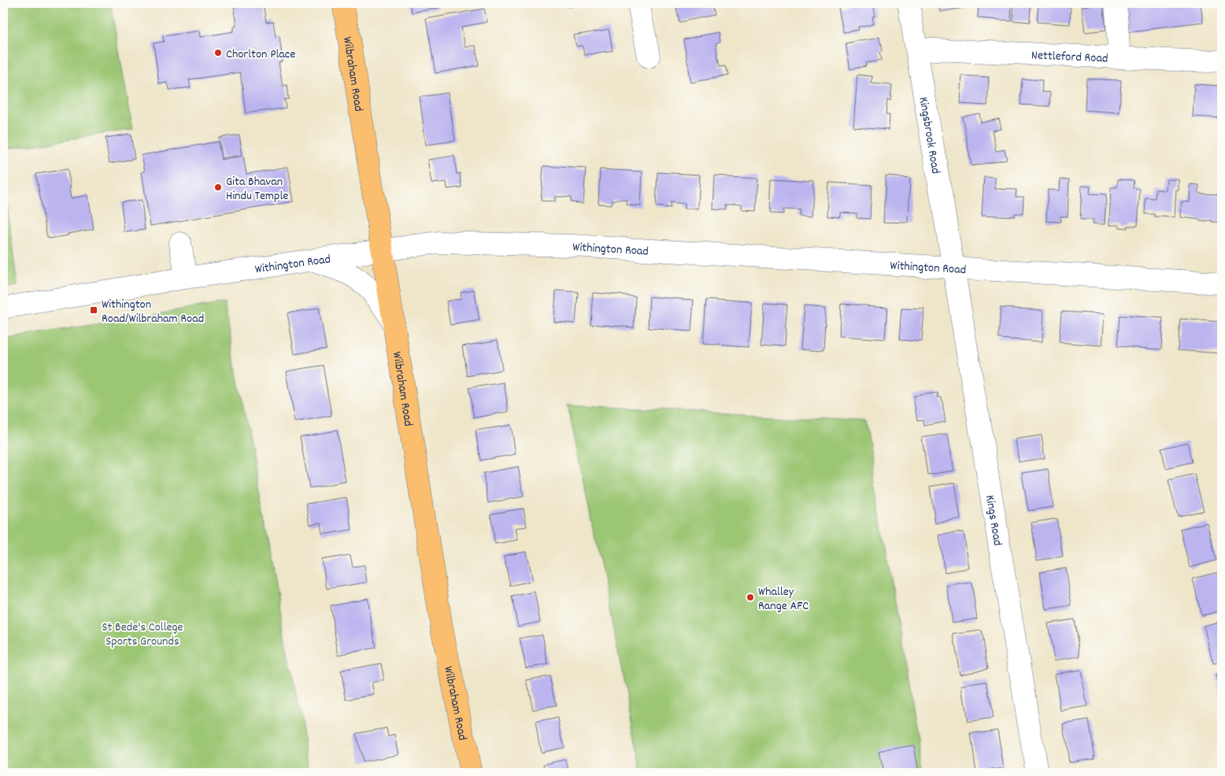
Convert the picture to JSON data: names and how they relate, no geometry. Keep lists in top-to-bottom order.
{
  "streets": {
    "highway": ["Wilbraham Road"],
    "street": [
      "Nettleford Road",
      "Kingsbrook Road",
      "Withington Road",
      "Kings Road"
    ]
  },
  "crossings": [
    ["Nettleford Road", "Kingsbrook Road"],
    ["Wilbraham Road", "Withington Road"],
    ["Kingsbrook Road", "Withington Road"],
    ["Kingsbrook Road", "Kings Road"],
    ["Withington Road", "Kings Road"]
  ],
  "parks": ["St Bede's College Sports Grounds"],
  "places": {
    "other": ["Chorlton Place", "Gita Bhavan Hindu Temple", "Whalley Range AFC"],
    "transit": ["Withington Road/Wilbraham Road"]
  }
}
